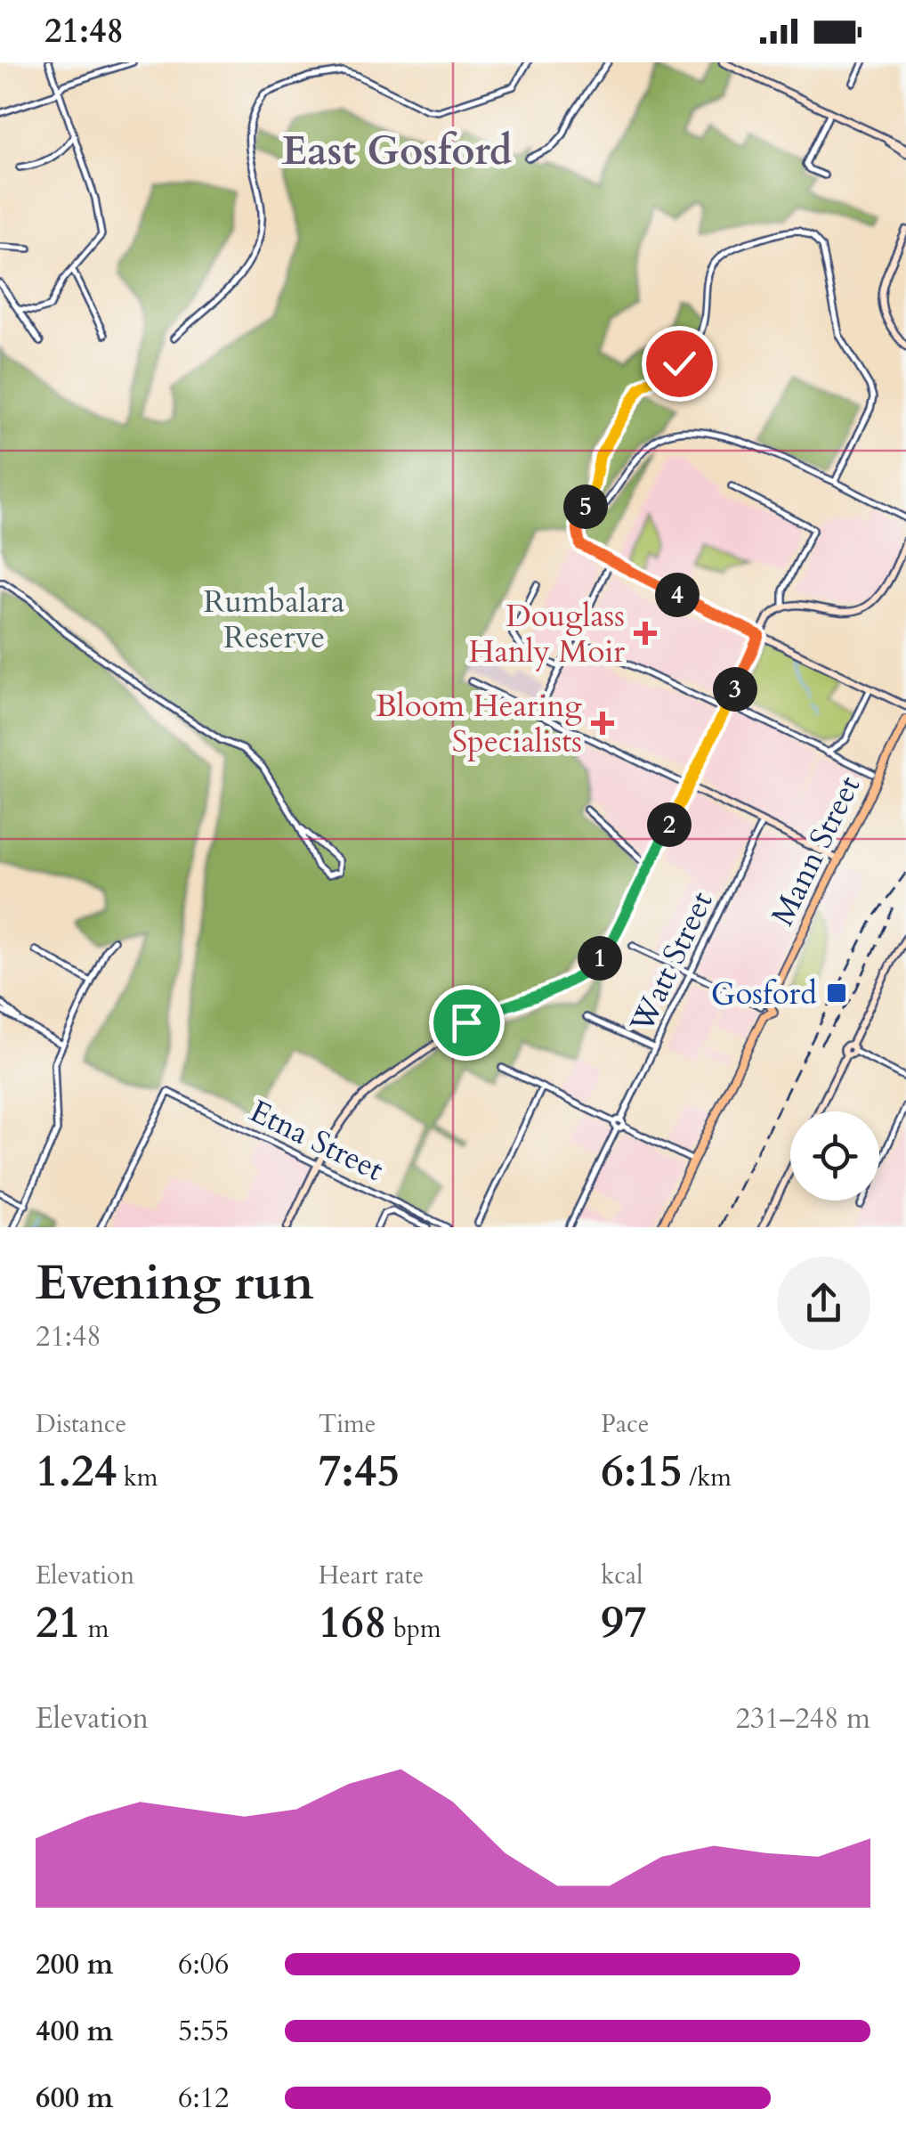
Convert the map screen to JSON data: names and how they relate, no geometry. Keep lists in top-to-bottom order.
{
  "streets": {
    "main road": ["Mann Street"],
    "street": ["Watt Street", "Etna Street"]
  },
  "districts": ["East Gosford"],
  "parks": ["Rumbalara Reserve"],
  "places": {
    "health": ["Douglass Hanly Moir", "Bloom Hearing Specialists"],
    "transit": ["Gosford"]
  },
  "page": {
    "status": "21:48",
    "pins": [
      "5",
      "4",
      "3",
      "2",
      "1"
    ],
    "heading": ["Evening run", "21:48"],
    "stats": [
      ["Distance", "1.24 km"],
      ["Time", "7:45"],
      ["Pace", "6:15 /km"],
      ["Elevation", "21 m"],
      ["Heart rate", "168 bpm"],
      ["kcal", "97"]
    ],
    "chart": ["Elevation", "231–248 m"],
    "list": [
      {
        "name": "200 m",
        "note": "6:06"
      },
      {
        "name": "400 m",
        "note": "5:55"
      },
      {
        "name": "600 m",
        "note": "6:12"
      }
    ]
  }
}
